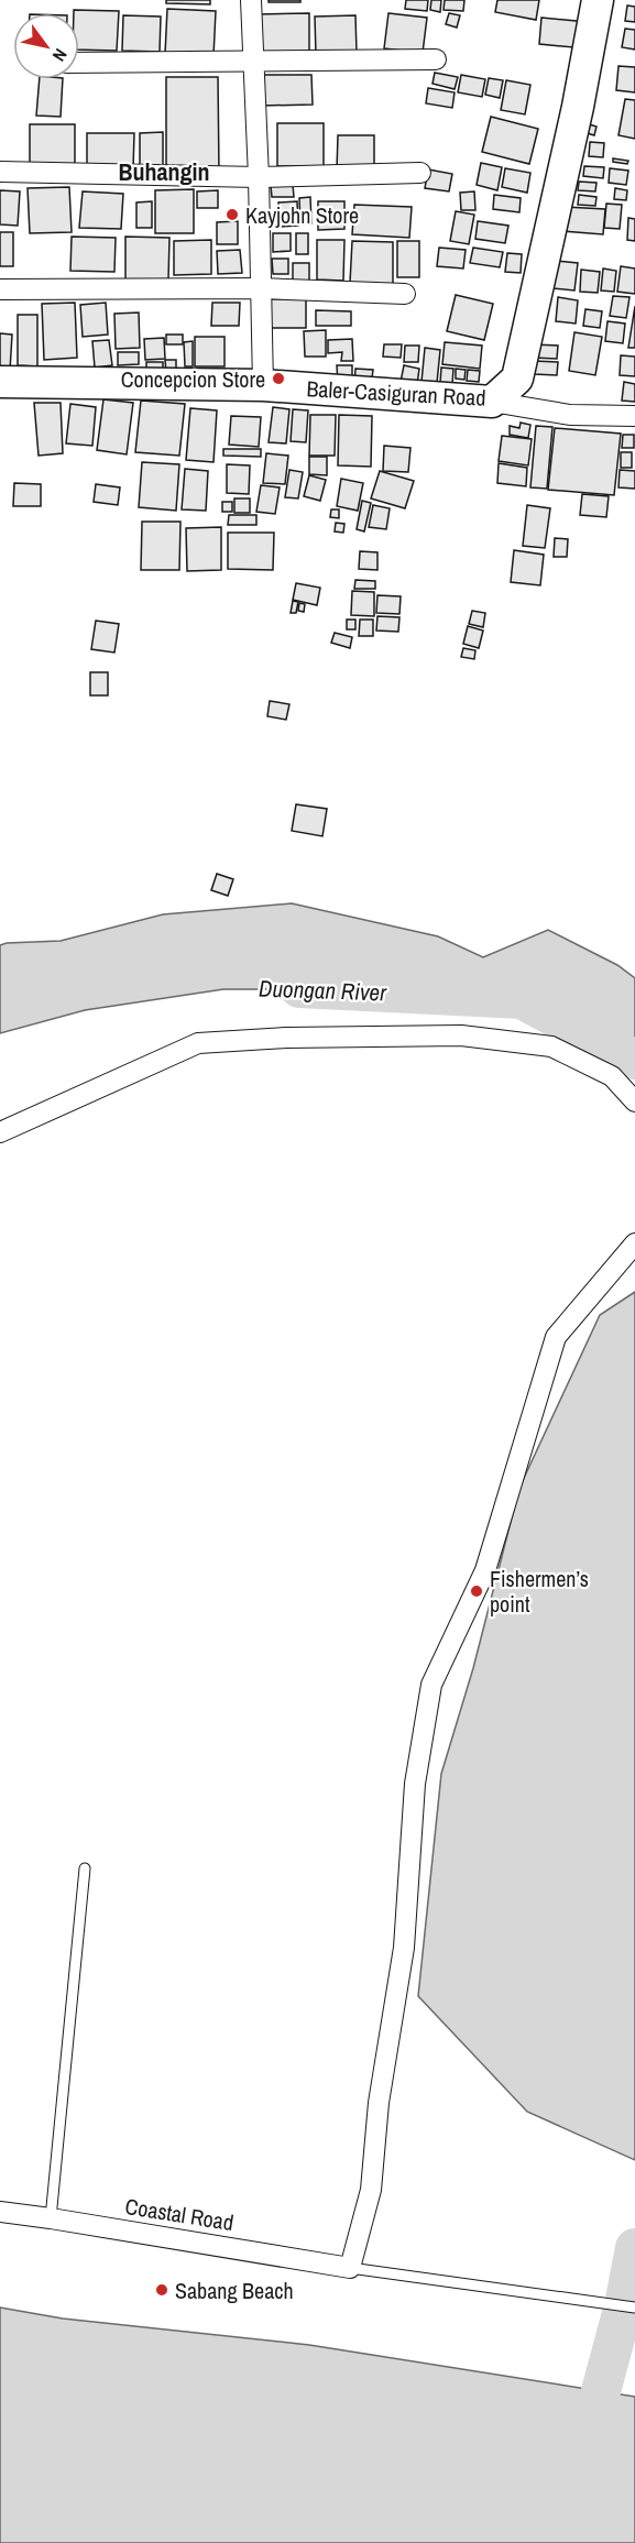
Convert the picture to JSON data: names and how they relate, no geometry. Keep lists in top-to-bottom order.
{
  "streets": {
    "main road": ["Baler-Casiguran Road"],
    "street": ["Coastal Road"]
  },
  "districts": ["Buhangin"],
  "water": ["Duongan River"],
  "places": [
    "Kayjohn Store",
    "Concepcion Store",
    "Fishermen’s point",
    "Sabang Beach"
  ],
  "north": "bottom right"
}
